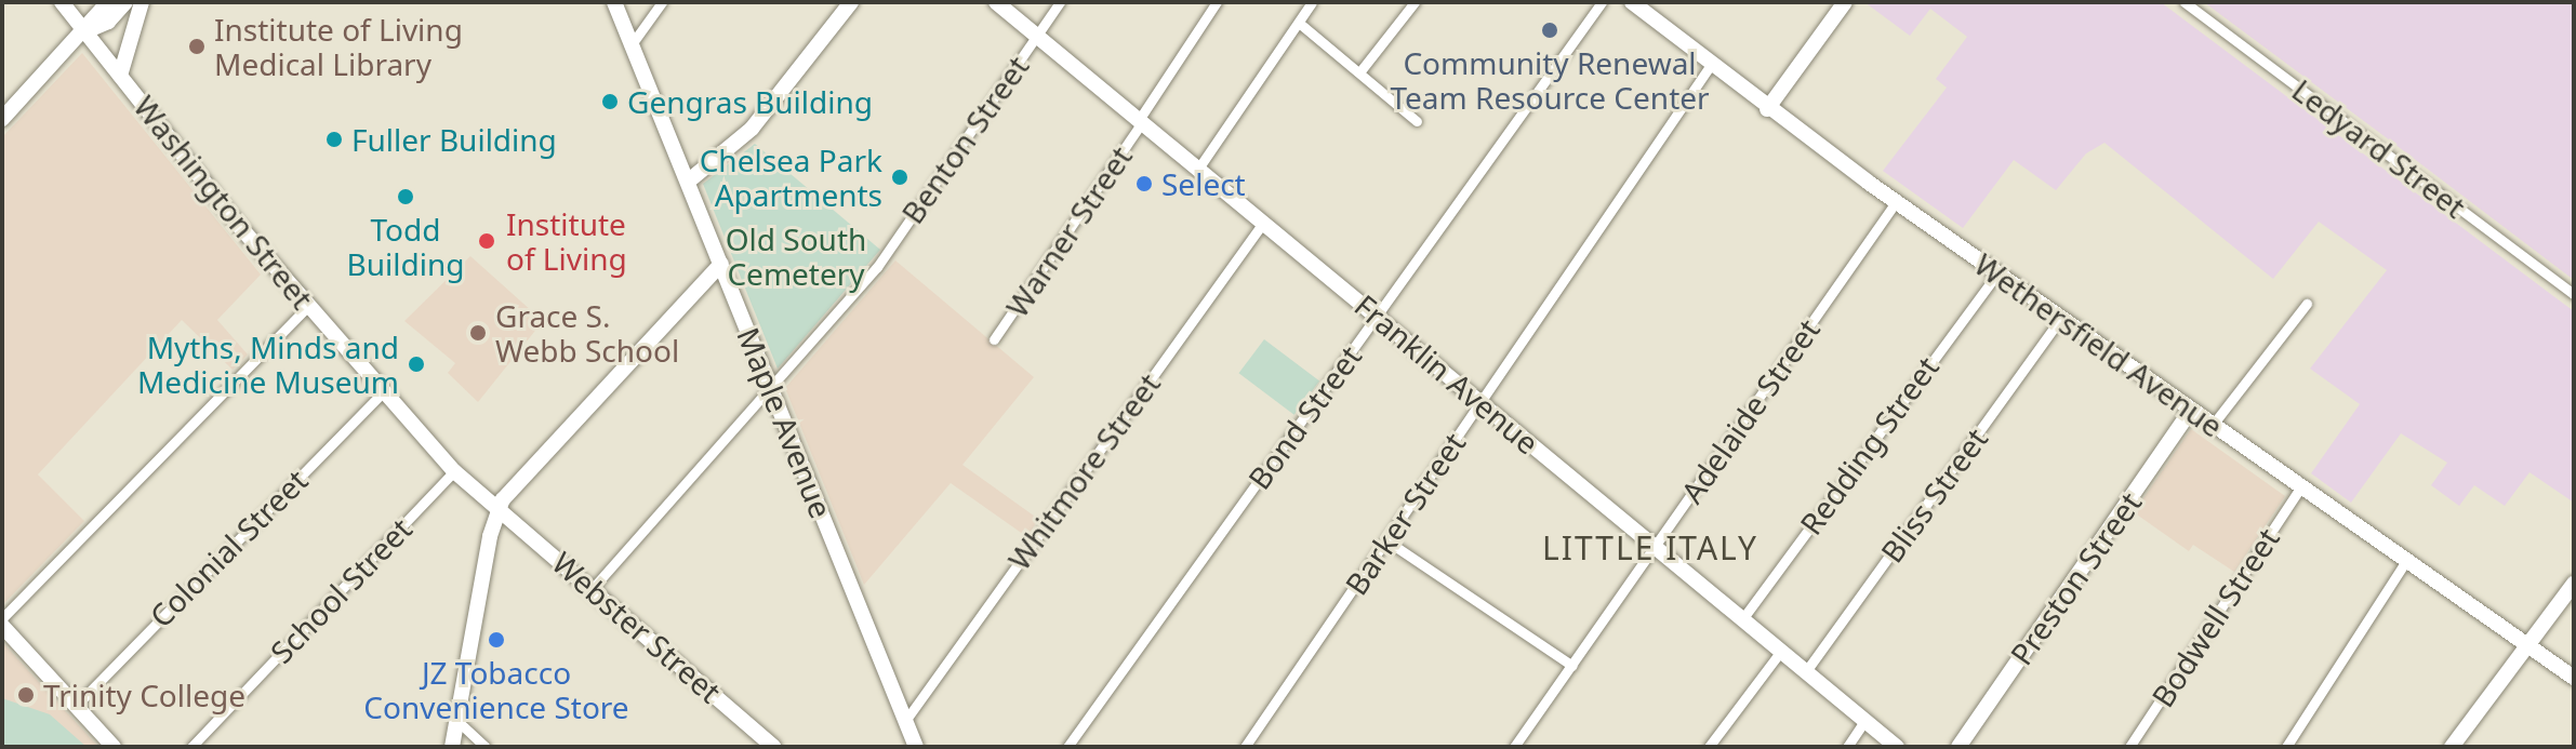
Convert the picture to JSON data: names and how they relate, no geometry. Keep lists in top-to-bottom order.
{
  "streets": {
    "main road": [
      "Washington Street",
      "Wethersfield Avenue",
      "Franklin Avenue",
      "Maple Avenue",
      "Preston Street",
      "Webster Street"
    ],
    "street": [
      "Benton Street",
      "Ledyard Street",
      "Warner Street",
      "Adelaide Street",
      "Bond Street",
      "Redding Street",
      "Whitmore Street",
      "Bliss Street",
      "Barker Street",
      "Colonial Street",
      "School Street",
      "Bodwell Street"
    ]
  },
  "crossings": [
    ["Benton Street", "Franklin Avenue"],
    ["Benton Street", "Maple Avenue"],
    ["Benton Street", "Webster Street"],
    ["Washington Street", "Colonial Street"],
    ["Washington Street", "School Street"],
    ["Washington Street", "Webster Street"],
    ["Warner Street", "Franklin Avenue"],
    ["Wethersfield Avenue", "Adelaide Street"],
    ["Wethersfield Avenue", "Redding Street"],
    ["Wethersfield Avenue", "Bliss Street"],
    ["Wethersfield Avenue", "Barker Street"],
    ["Wethersfield Avenue", "Preston Street"],
    ["Wethersfield Avenue", "Bodwell Street"],
    ["Franklin Avenue", "Adelaide Street"],
    ["Franklin Avenue", "Bond Street"],
    ["Franklin Avenue", "Redding Street"],
    ["Franklin Avenue", "Whitmore Street"],
    ["Franklin Avenue", "Bliss Street"],
    ["Franklin Avenue", "Barker Street"],
    ["Maple Avenue", "Whitmore Street"]
  ],
  "districts": ["LITTLE ITALY"],
  "parks": ["Old South Cemetery"],
  "places": [
    "Community Renewal Team Resource Center",
    "Institute of Living Medical Library",
    "Gengras Building",
    "Fuller Building",
    "Chelsea Park Apartments",
    "Select",
    "Todd Building",
    "Institute of Living",
    "Grace S. Webb School",
    "Myths, Minds and Medicine Museum",
    "JZ Tobacco Convenience Store",
    "Trinity College"
  ]
}
